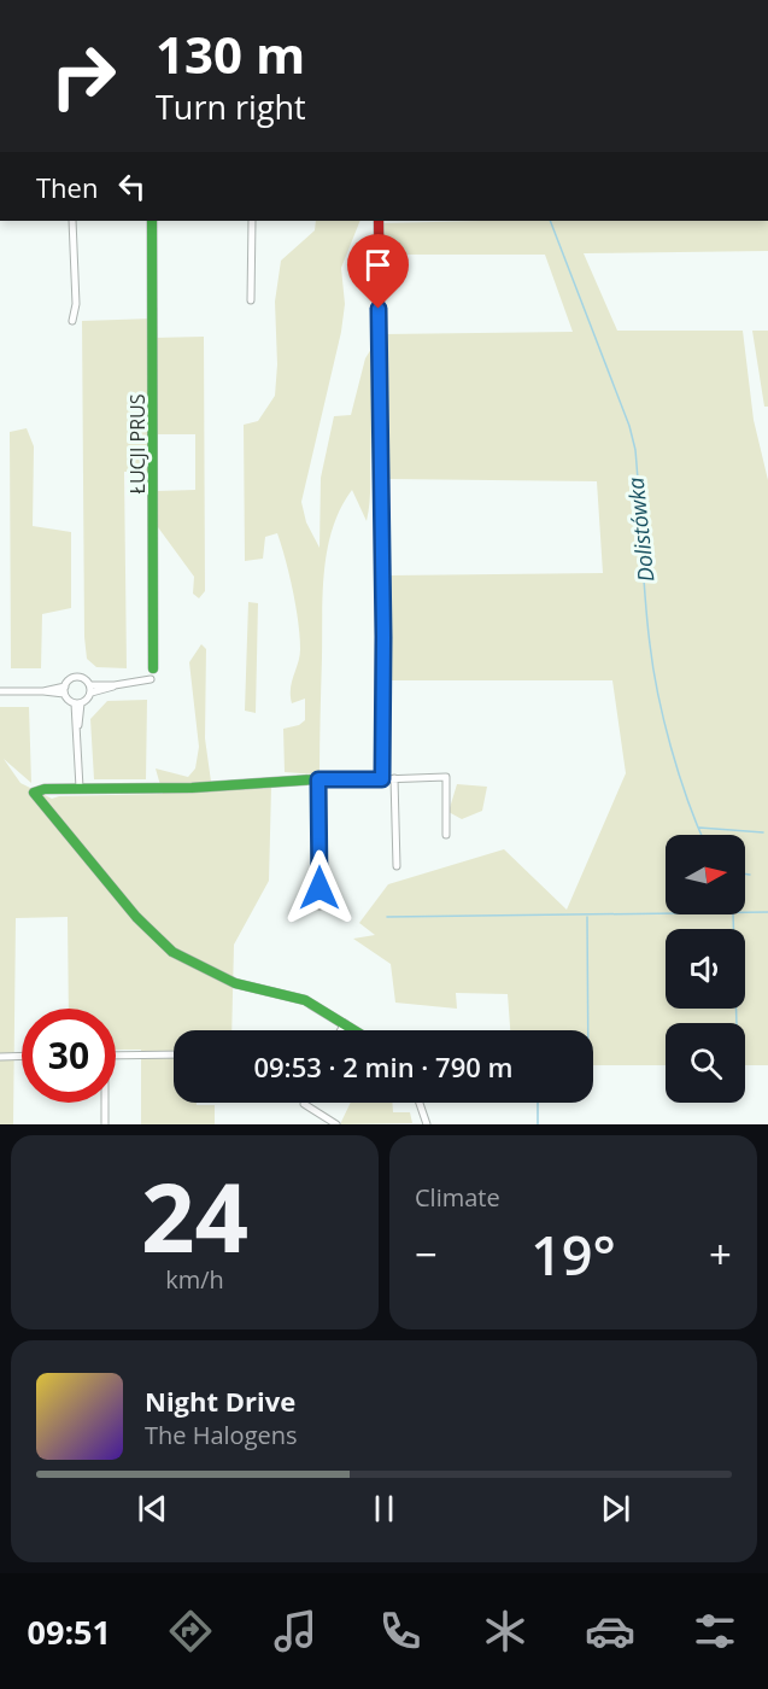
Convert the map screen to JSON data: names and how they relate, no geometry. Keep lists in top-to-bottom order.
{
  "streets": {
    "street": ["ŁUCJI PRUS"]
  },
  "water": ["Dolistówka"],
  "north": "right",
  "page": {
    "turn": ["130 m", "Turn right"],
    "then": "Then",
    "limit": "30",
    "trip": "09:53 · 2 min · 790 m",
    "tile": [
      ["24", "km/h"],
      "Climate"
    ],
    "heat": ["−", "19°", "+"],
    "song": ["Night Drive", "The Halogens"],
    "tabs": "09:51"
  }
}
